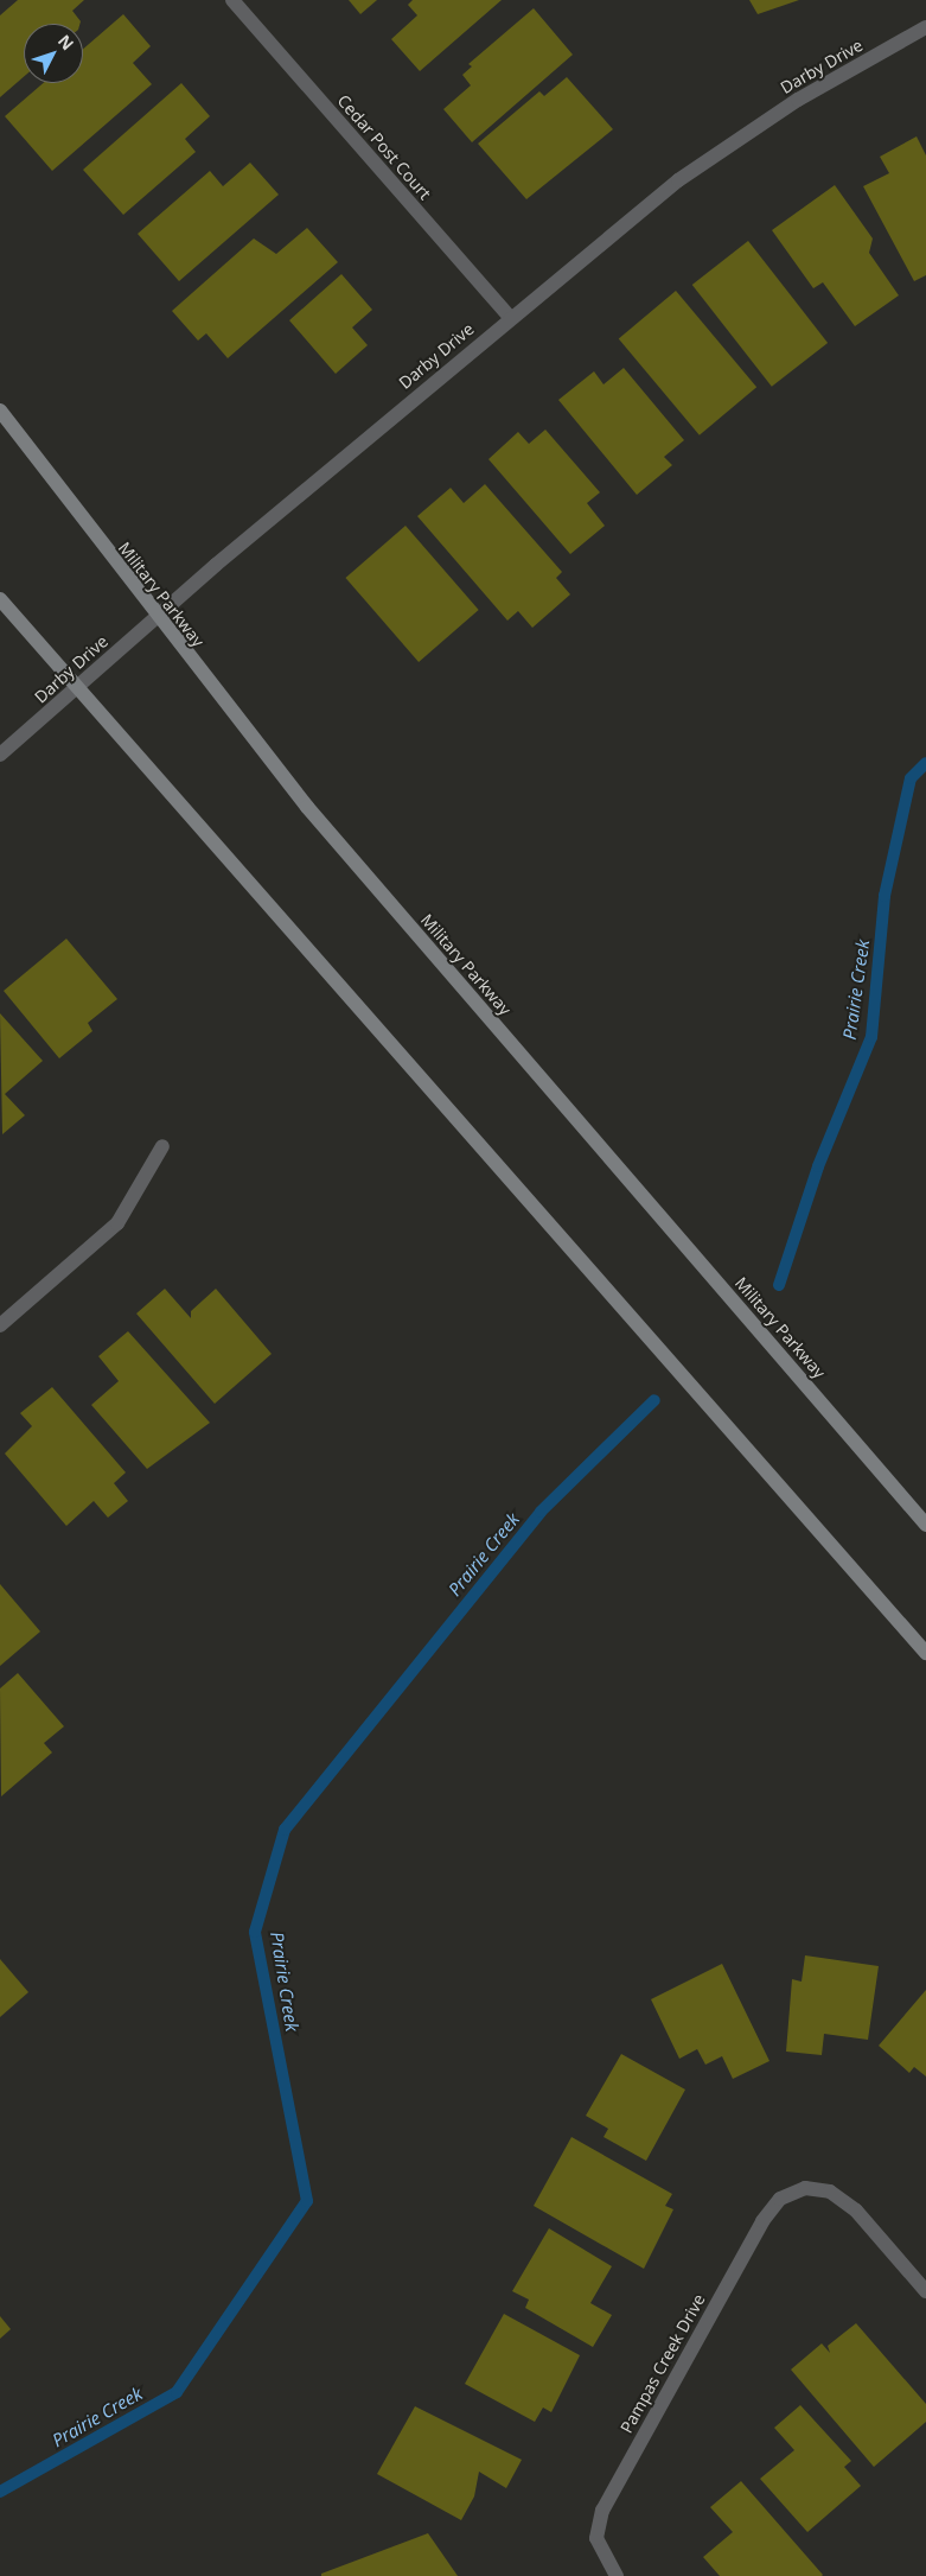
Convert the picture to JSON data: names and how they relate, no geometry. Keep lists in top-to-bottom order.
{
  "streets": {
    "main road": ["Military Parkway"],
    "street": ["Darby Drive", "Cedar Post Court", "Pampas Creek Drive"]
  },
  "crossings": [
    ["Darby Drive", "Cedar Post Court"],
    ["Darby Drive", "Military Parkway"]
  ],
  "water": ["Prairie Creek"],
  "north": "top right"
}
